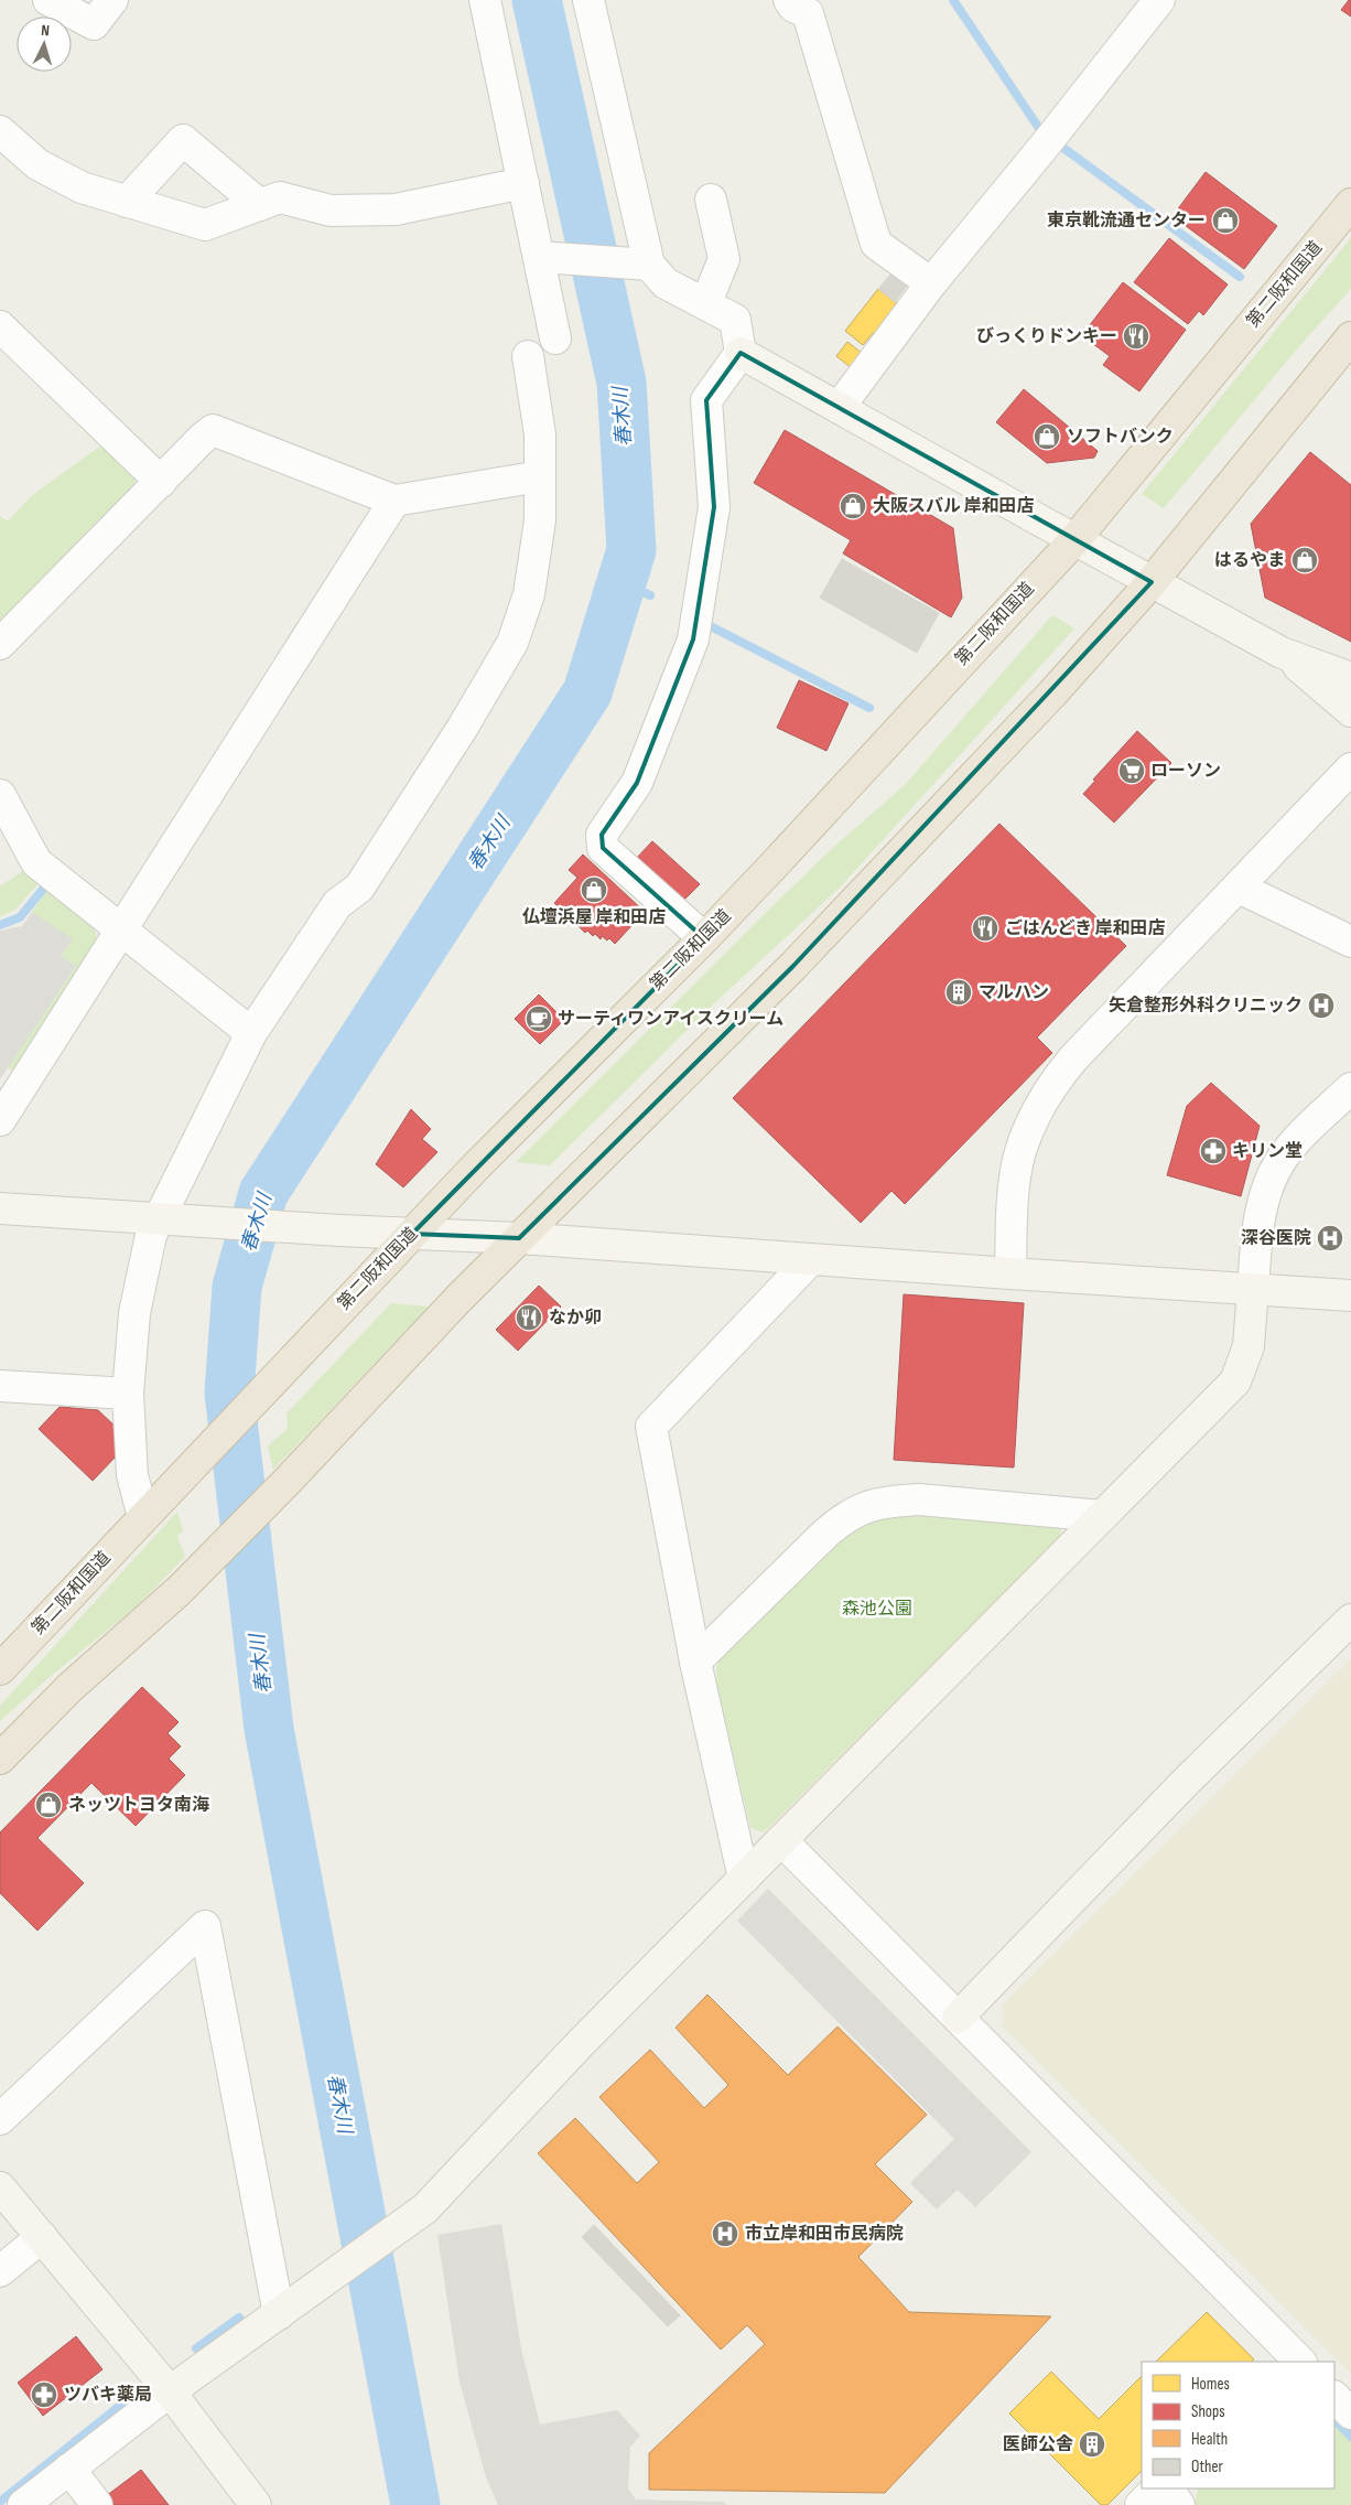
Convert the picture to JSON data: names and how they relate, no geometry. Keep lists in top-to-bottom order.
{
  "streets": {
    "highway": ["第二阪和国道"]
  },
  "water": ["春木川"],
  "parks": ["森池公園"],
  "places": {
    "shop": [
      "東京靴流通センター",
      "ソフトバンク",
      "大阪スバル 岸和田店",
      "はるやま",
      "仏壇浜屋 岸和田店",
      "ネッツトヨタ南海"
    ],
    "restaurant": ["びっくりドンキー", "ごはんどき 岸和田店", "なか卯"],
    "supermarket": ["ローソン"],
    "building": ["マルハン", "医師公舎"],
    "hospital": ["矢倉整形外科クリニック", "深谷医院", "市立岸和田市民病院"],
    "cafe": ["サーティワンアイスクリーム"],
    "pharmacy": ["キリン堂", "ツバキ薬局"]
  },
  "legend": [
    "Homes",
    "Shops",
    "Health",
    "Other"
  ],
  "north": "top"
}
